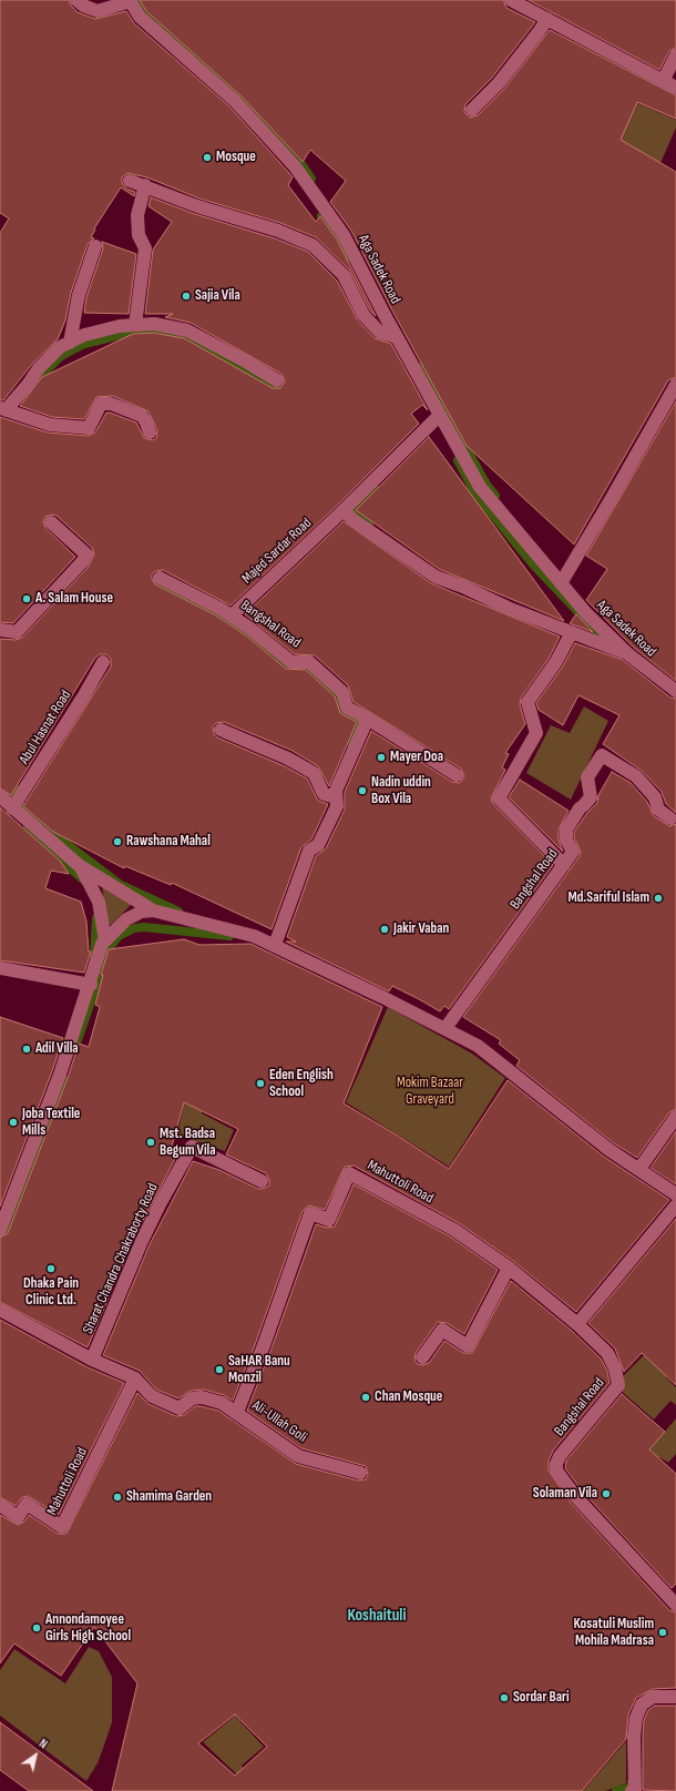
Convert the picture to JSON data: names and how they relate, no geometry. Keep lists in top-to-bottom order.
{
  "streets": {
    "street": [
      "Aga Sadek Road",
      "Majed Sardar Road",
      "Bangshal Road",
      "Abul Hasnat Road",
      "Mahuttoli Road",
      "Sharat Chandra Chakraborty Road",
      "Ali-Ullah Goli"
    ]
  },
  "crossings": [
    ["Aga Sadek Road", "Majed Sardar Road"],
    ["Majed Sardar Road", "Bangshal Road"],
    ["Bangshal Road", "Mahuttoli Road"],
    ["Mahuttoli Road", "Ali-Ullah Goli"],
    ["Sharat Chandra Chakraborty Road", "Ali-Ullah Goli"]
  ],
  "districts": ["Koshaituli"],
  "parks": ["Mokim Bazaar Graveyard"],
  "places": [
    "Mosque",
    "Sajia Vila",
    "A. Salam House",
    "Mayer Doa",
    "Nadin uddin Box Vila",
    "Rawshana Mahal",
    "Md.Sariful Islam",
    "Jakir Vaban",
    "Adil Villa",
    "Eden English School",
    "Joba Textile Mills",
    "Mst. Badsa Begum Vila",
    "Dhaka Pain Clinic Ltd.",
    "SaHAR Banu Monzil",
    "Chan Mosque",
    "Solaman Vila",
    "Shamima Garden",
    "Annondamoyee Girls High School",
    "Kosatuli Muslim Mohila Madrasa",
    "Sordar Bari"
  ],
  "north": "top right"
}
